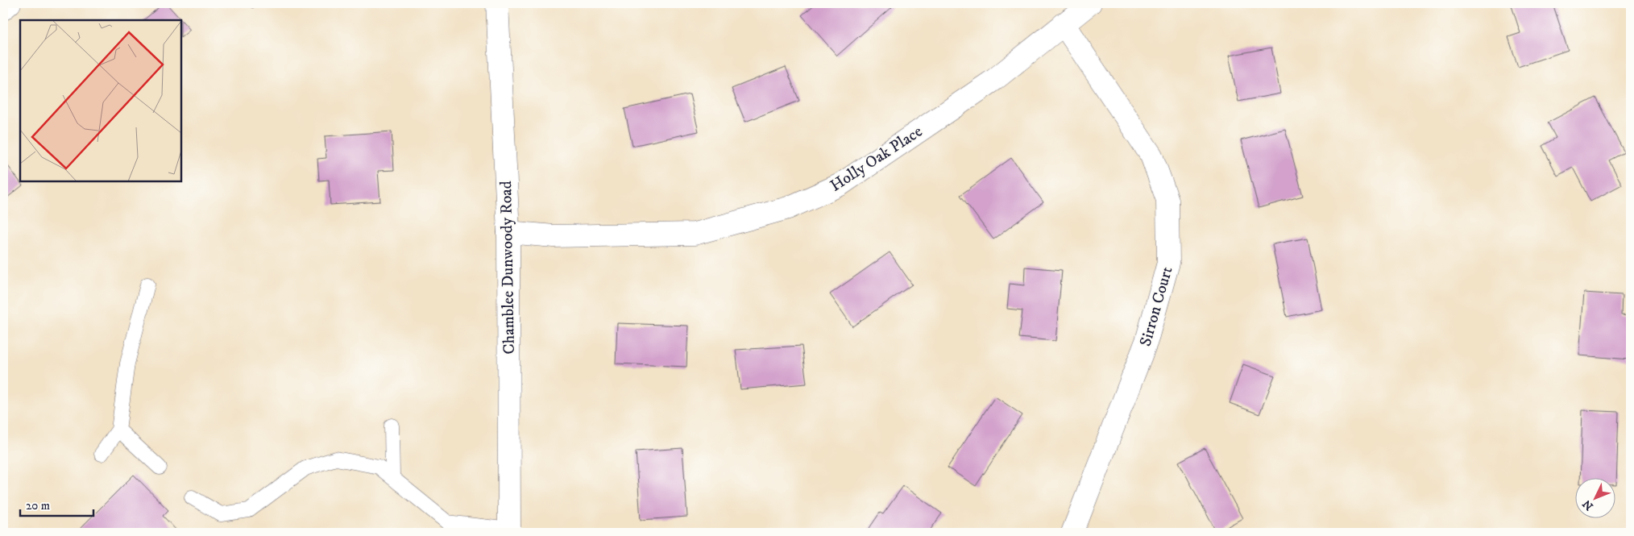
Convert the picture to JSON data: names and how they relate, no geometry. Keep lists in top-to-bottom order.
{
  "streets": {
    "street": ["Holly Oak Place", "Chamblee Dunwoody Road", "Sirron Court"]
  },
  "crossings": [
    ["Holly Oak Place", "Chamblee Dunwoody Road"],
    ["Holly Oak Place", "Sirron Court"]
  ],
  "scale_bar": "20 m",
  "north": "bottom left"
}
